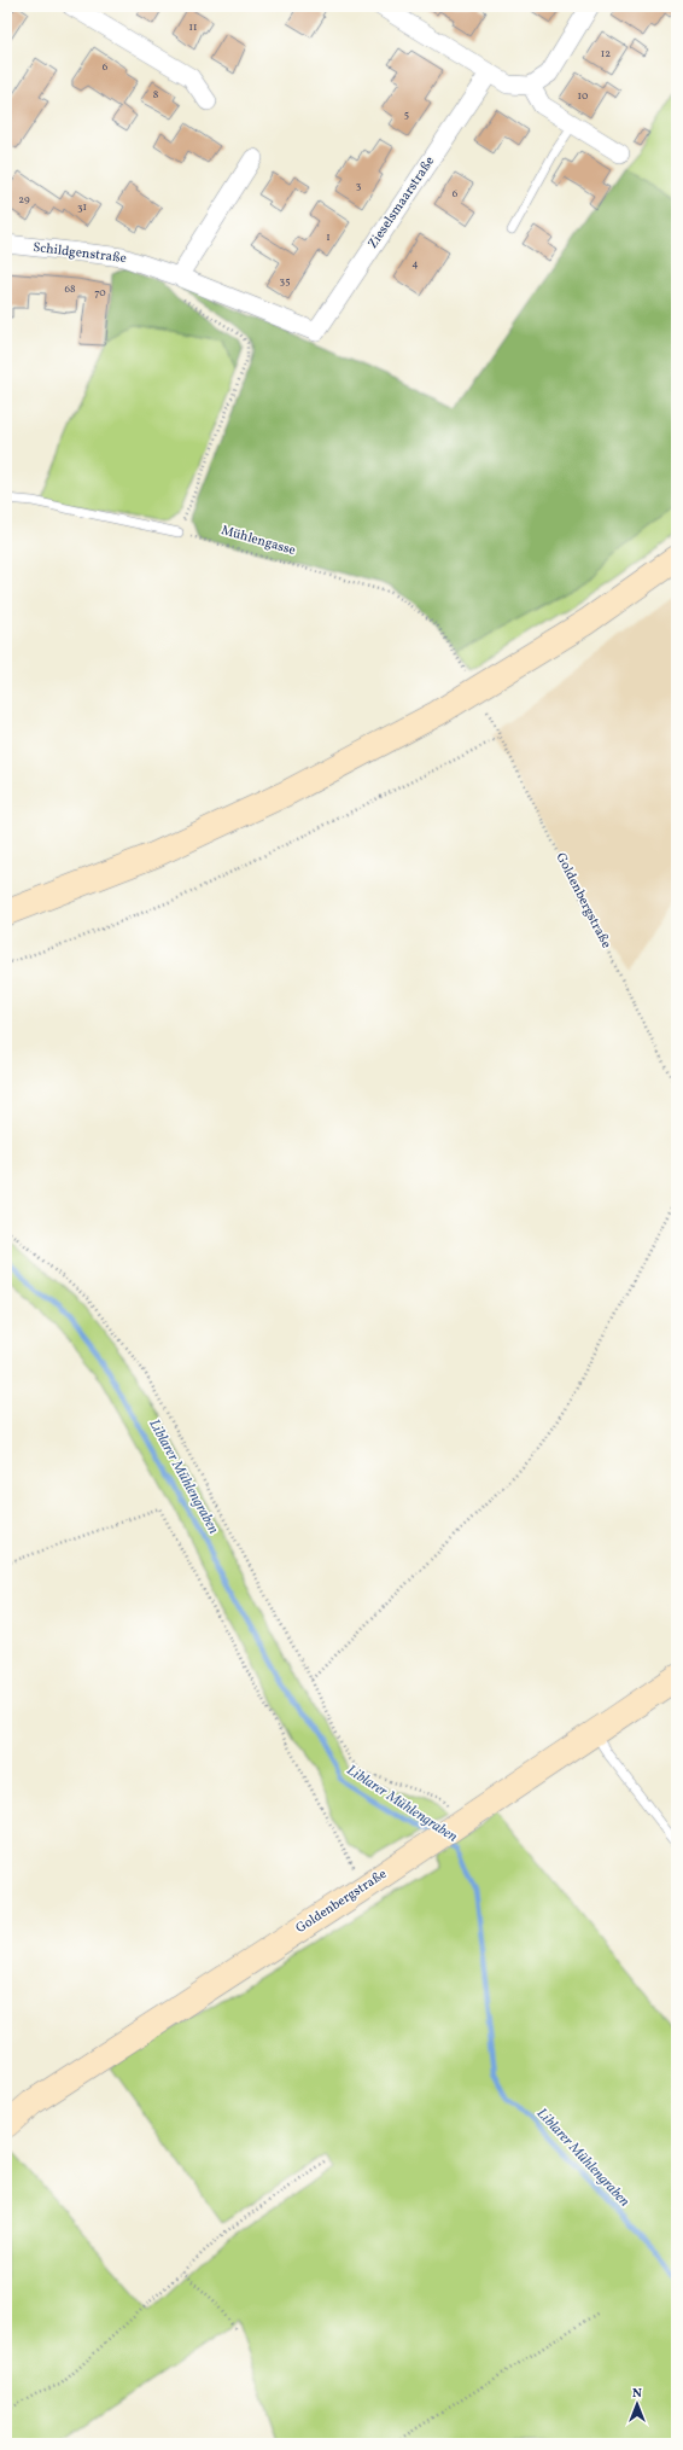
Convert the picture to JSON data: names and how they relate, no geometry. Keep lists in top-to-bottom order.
{
  "streets": {
    "street": ["Zieselsmaarstraße", "Schildgenstraße", "Goldenbergstraße"],
    "path": ["Mühlengasse"]
  },
  "crossings": [
    ["Zieselsmaarstraße", "Schildgenstraße"]
  ],
  "water": ["Liblarer Mühlengraben"],
  "house_numbers": [
    "11",
    "12",
    "6",
    "8",
    "10",
    "5",
    "3",
    "6",
    "29",
    "31",
    "1",
    "4",
    "35",
    "68",
    "70"
  ],
  "north": "top"
}
